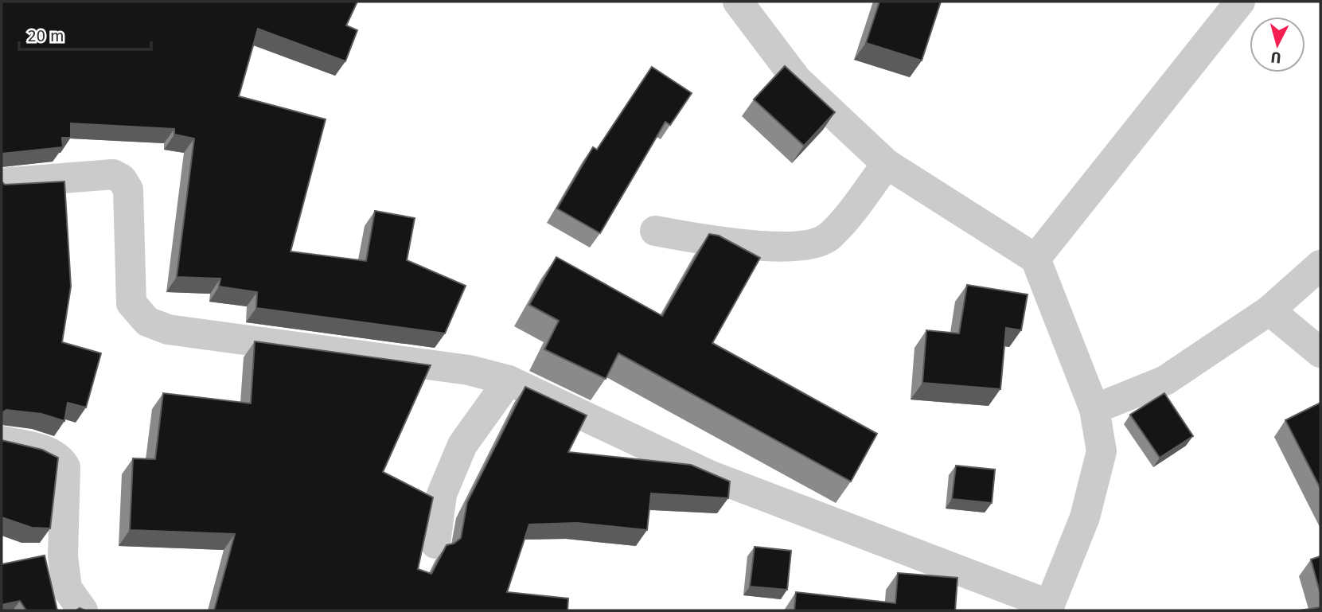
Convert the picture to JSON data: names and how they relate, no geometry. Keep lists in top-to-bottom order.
{
  "scale_bar": "20 m",
  "north": "bottom"
}
